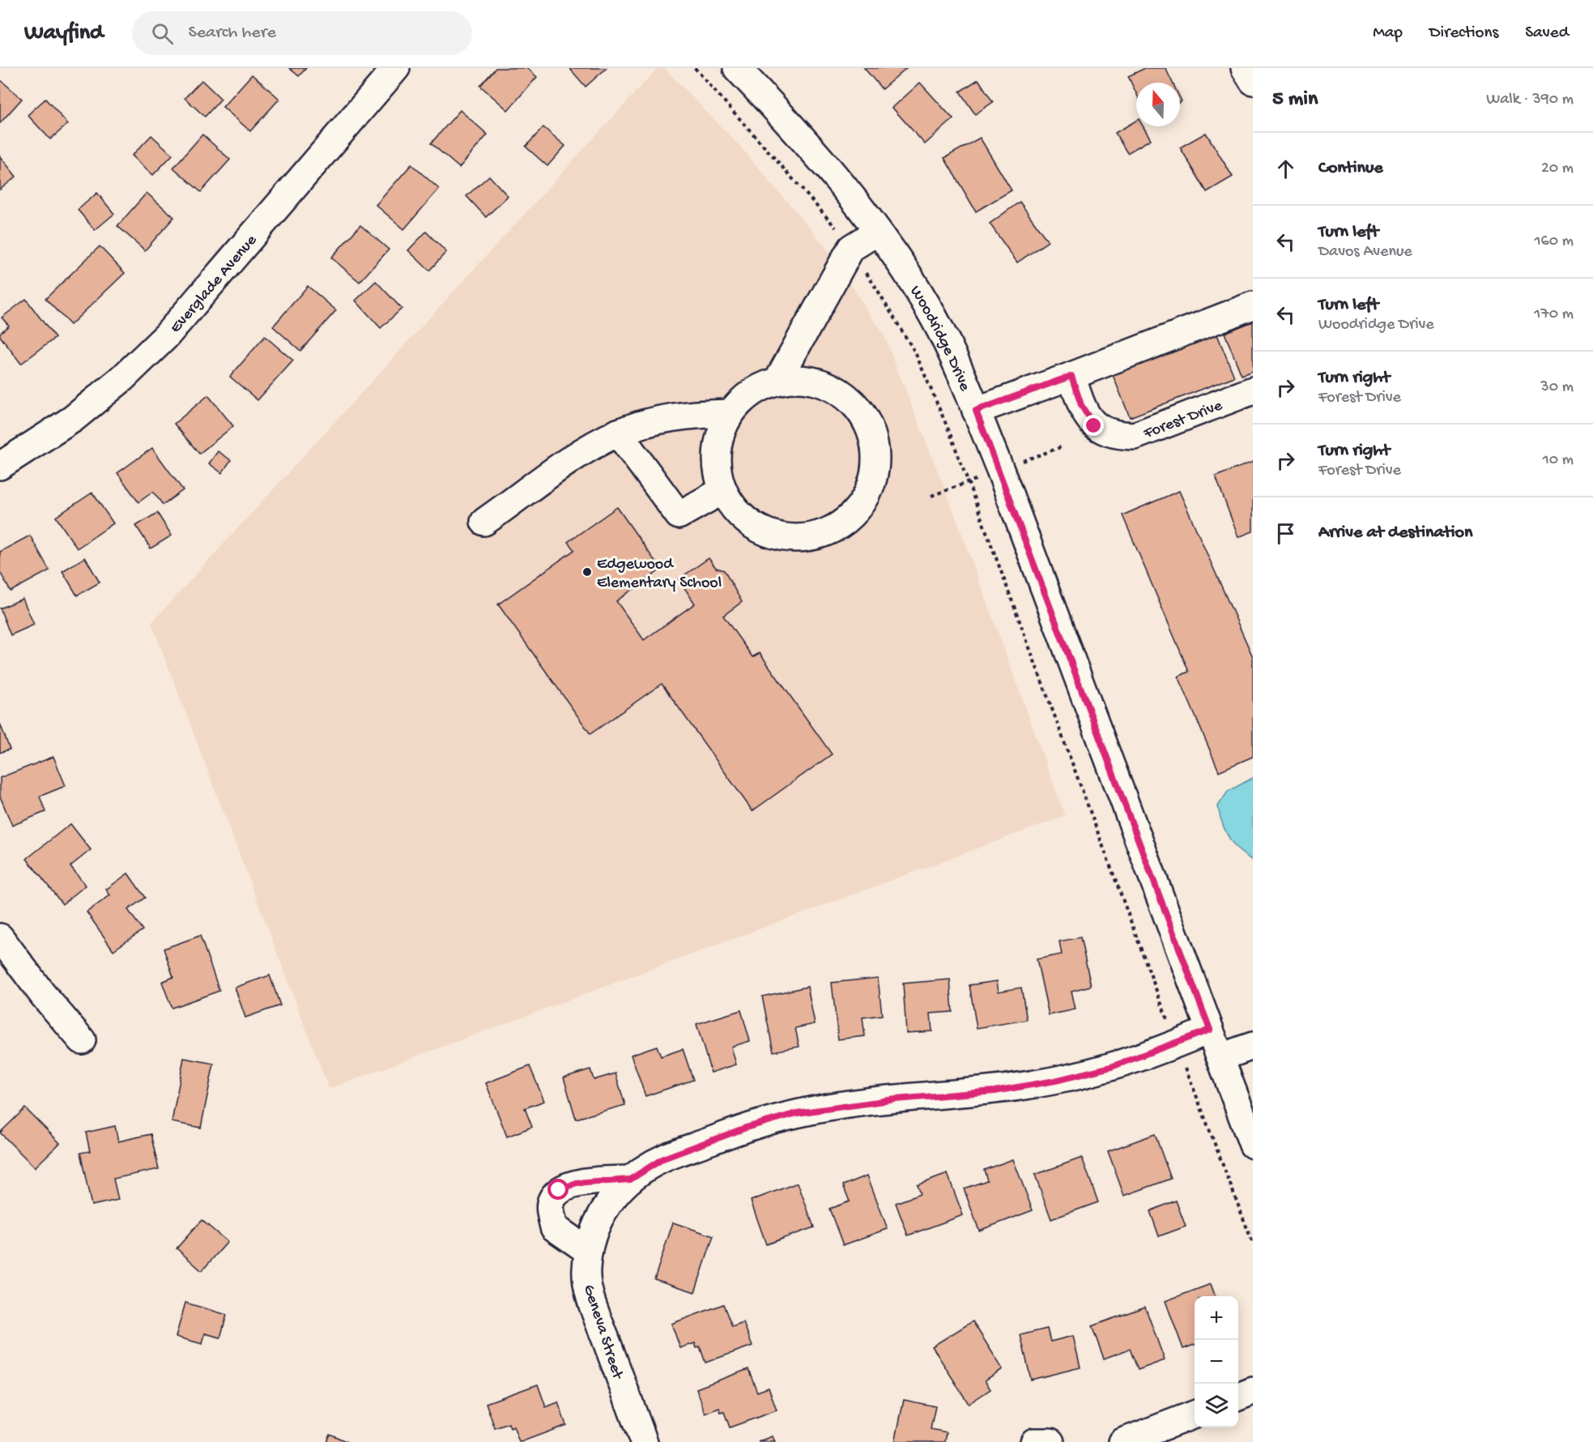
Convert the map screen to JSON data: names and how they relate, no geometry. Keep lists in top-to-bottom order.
{
  "streets": {
    "street": [
      "Everglade Avenue",
      "Woodridge Drive",
      "Forest Drive",
      "Geneva Street"
    ]
  },
  "crossings": [
    ["Woodridge Drive", "Geneva Street"]
  ],
  "places": ["Edgewood Elementary School"],
  "north": "top",
  "page": {
    "header": "Wayfind",
    "search": "Search here",
    "nav": ["Map", "Directions", "Saved"],
    "heading": ["5 min", "Walk · 390 m"],
    "list": [
      ["Continue", "20 m"],
      ["Turn left", "Davos Avenue", "160 m"],
      ["Turn left", "Woodridge Drive", "170 m"],
      ["Turn right", "Forest Drive", "30 m"],
      ["Turn right", "Forest Drive", "10 m"],
      "Arrive at destination"
    ],
    "map_buttons": ["+", "−"]
  }
}
